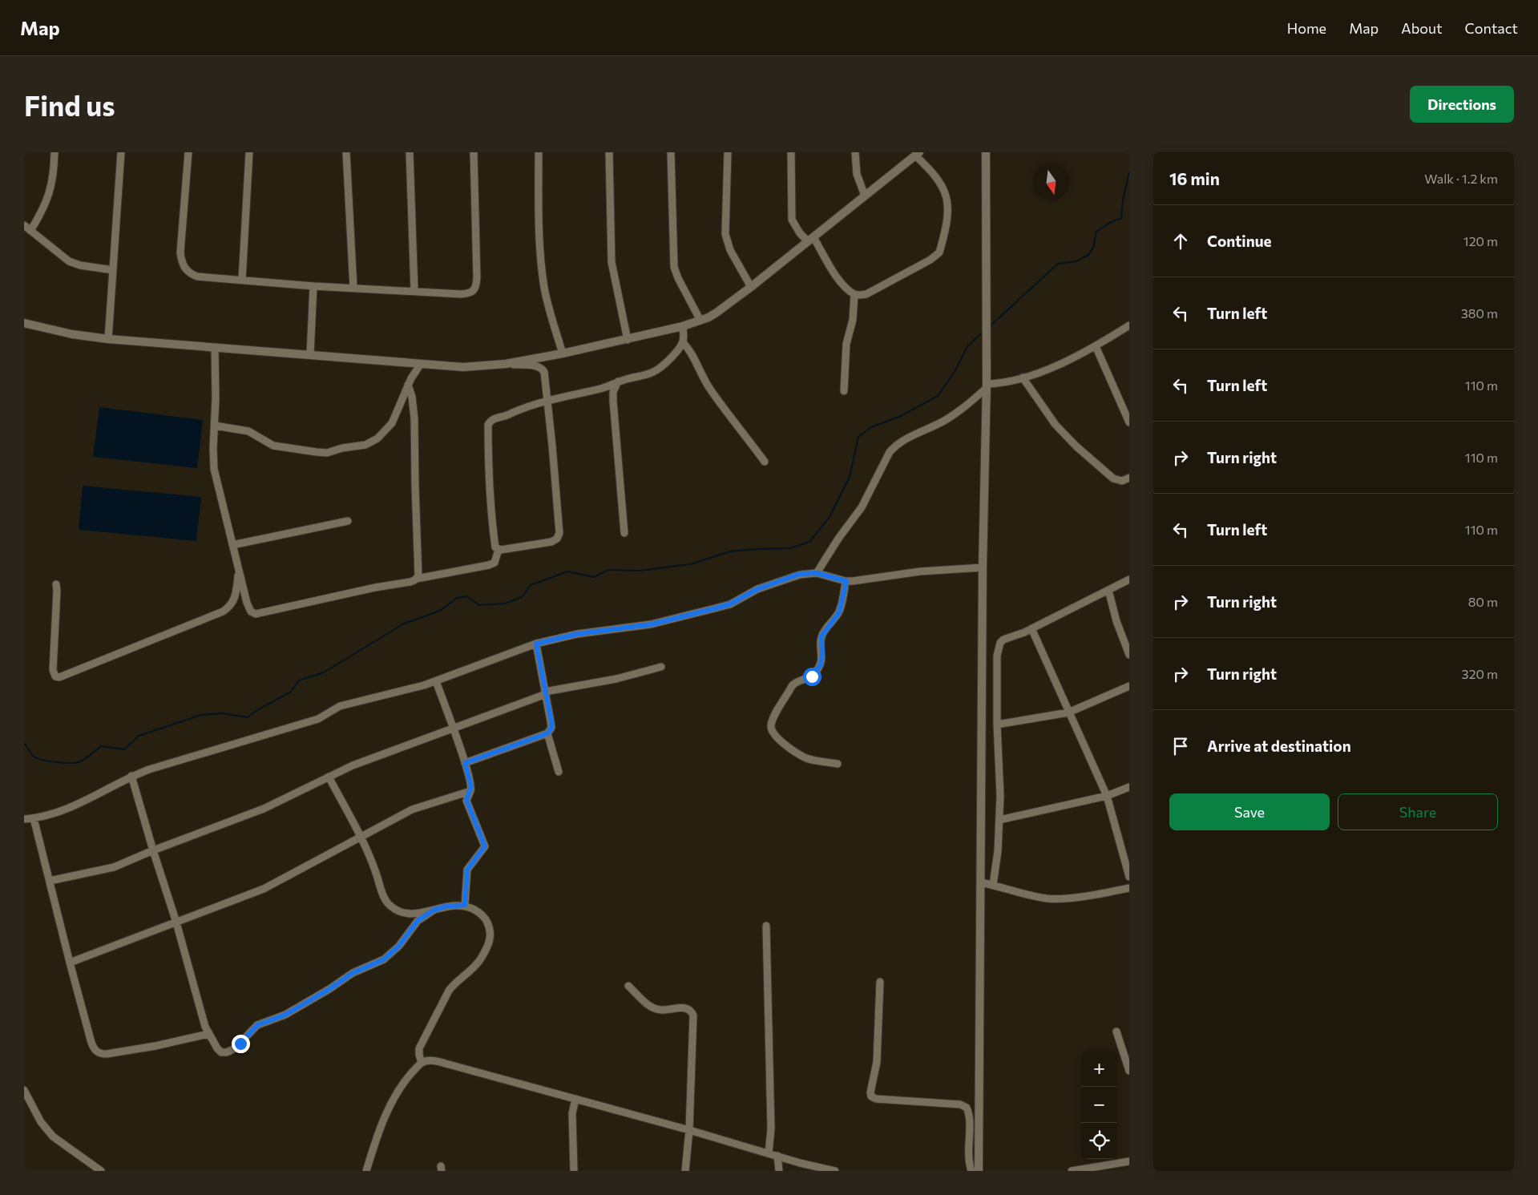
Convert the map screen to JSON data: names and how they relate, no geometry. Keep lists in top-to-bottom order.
{
  "north": "bottom",
  "page": {
    "header": "Map",
    "nav": [
      "Home",
      "Map",
      "About",
      "Contact"
    ],
    "buttons": [
      "Directions",
      ["Save", "Share"]
    ],
    "title": "Find us",
    "heading": ["16 min", "Walk · 1.2 km"],
    "list": [
      ["Continue", "120 m"],
      ["Turn left", "380 m"],
      ["Turn left", "110 m"],
      ["Turn right", "110 m"],
      ["Turn left", "110 m"],
      ["Turn right", "80 m"],
      ["Turn right", "320 m"],
      "Arrive at destination"
    ],
    "map_buttons": ["+", "−"]
  }
}
